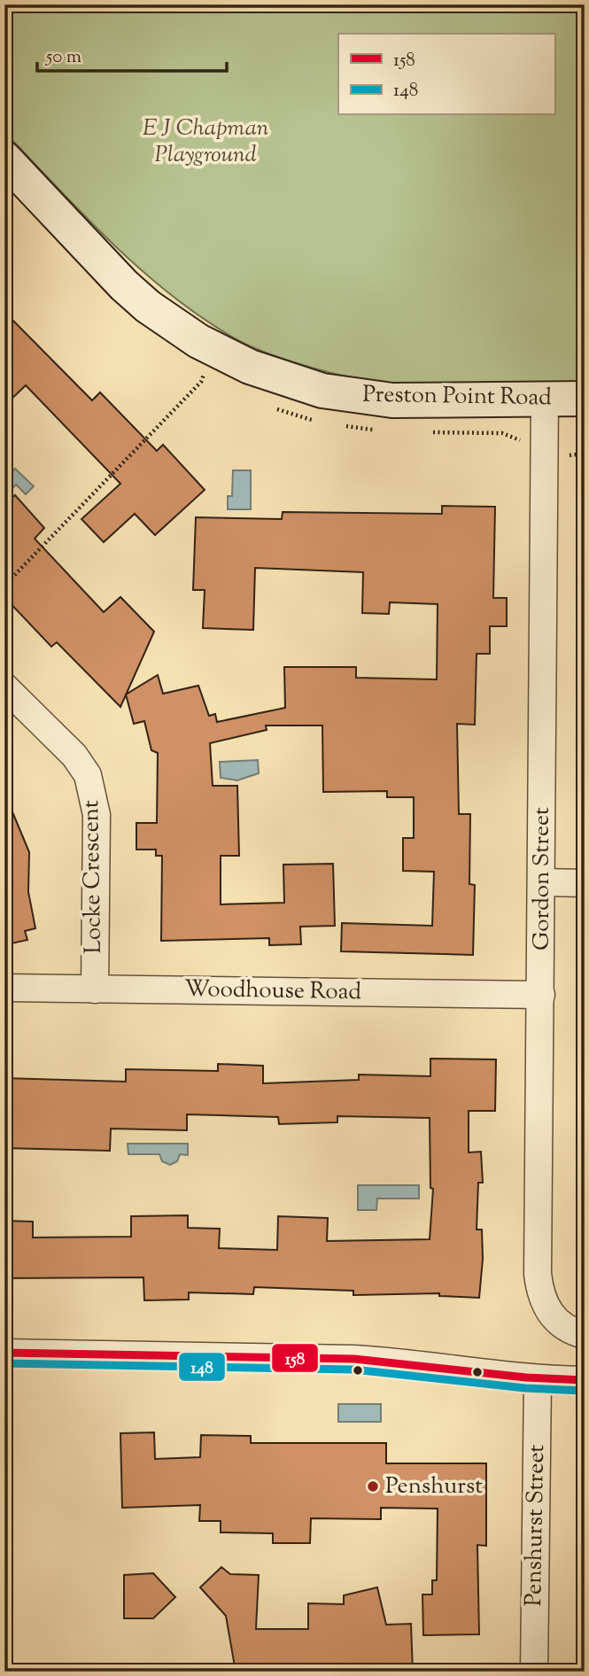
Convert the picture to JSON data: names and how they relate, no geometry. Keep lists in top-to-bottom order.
{
  "streets": {
    "main road": ["Preston Point Road"],
    "street": [
      "Locke Crescent",
      "Gordon Street",
      "Woodhouse Road",
      "Penshurst Street"
    ]
  },
  "crossings": [
    ["Preston Point Road", "Gordon Street"],
    ["Locke Crescent", "Woodhouse Road"],
    ["Gordon Street", "Woodhouse Road"]
  ],
  "parks": ["E J Chapman Playground"],
  "places": ["Penshurst"],
  "lines": ["transit line 158", "transit line 148"],
  "legend": ["158", "148"],
  "scale_bar": "50 m"
}
